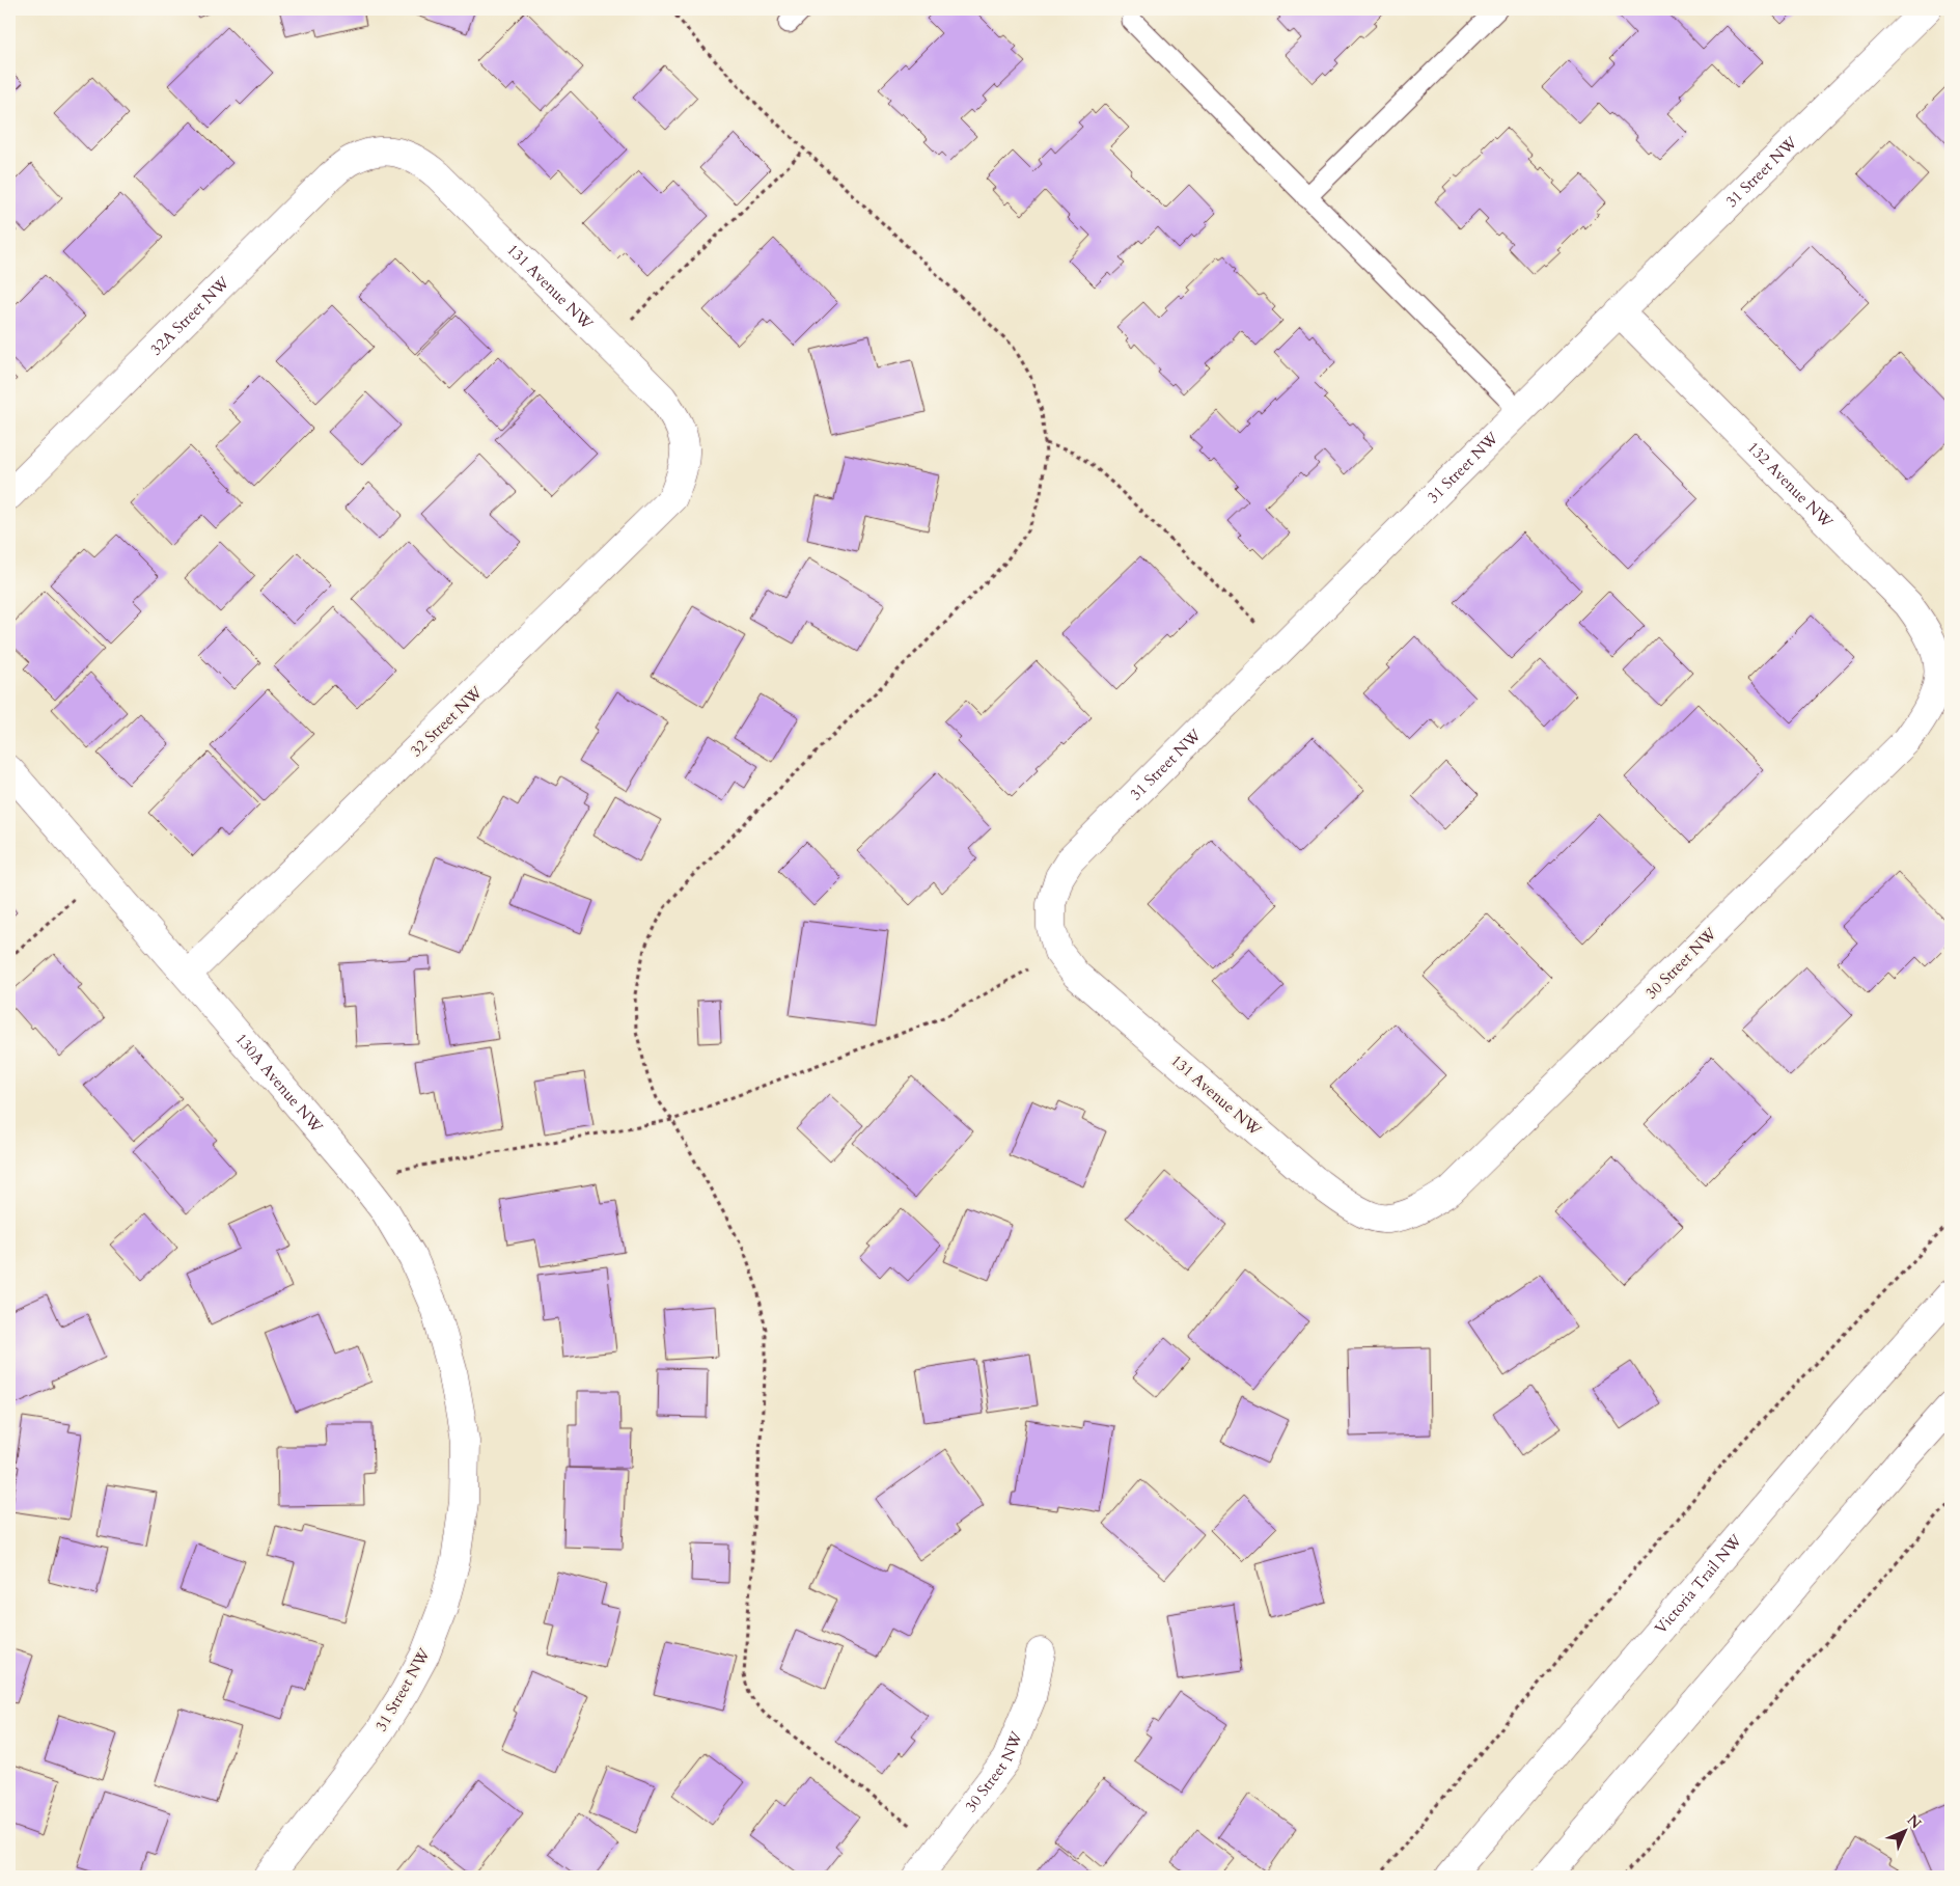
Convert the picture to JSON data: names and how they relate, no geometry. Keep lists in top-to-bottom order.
{
  "streets": {
    "street": [
      "31 Street NW",
      "131 Avenue NW",
      "32A Street NW",
      "132 Avenue NW",
      "32 Street NW",
      "30 Street NW",
      "130A Avenue NW",
      "Victoria Trail NW"
    ]
  },
  "crossings": [
    ["31 Street NW", "131 Avenue NW"],
    ["31 Street NW", "132 Avenue NW"],
    ["31 Street NW", "130A Avenue NW"],
    ["131 Avenue NW", "32A Street NW"],
    ["131 Avenue NW", "32 Street NW"],
    ["131 Avenue NW", "30 Street NW"],
    ["132 Avenue NW", "30 Street NW"],
    ["32 Street NW", "130A Avenue NW"]
  ],
  "north": "top right"
}
